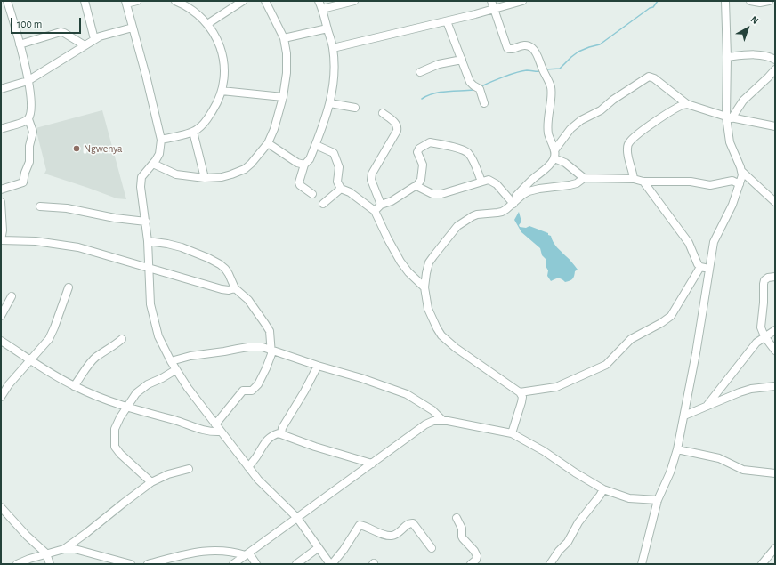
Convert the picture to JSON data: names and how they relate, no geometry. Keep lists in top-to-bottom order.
{
  "places": ["Ngwenya"],
  "scale_bar": "100 m",
  "north": "top right"
}
